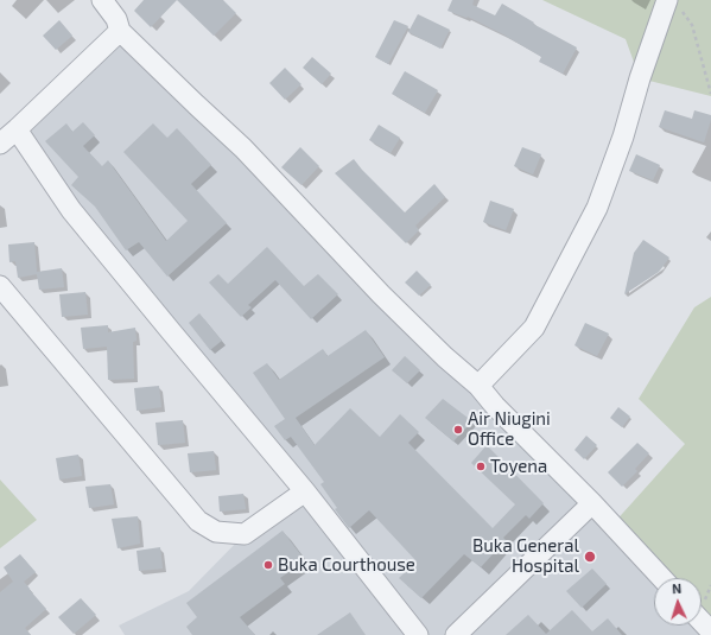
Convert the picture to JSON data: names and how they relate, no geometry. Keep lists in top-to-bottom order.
{
  "places": [
    "Air Niugini Office",
    "Toyena",
    "Buka General Hospital",
    "Buka Courthouse"
  ],
  "north": "top"
}
